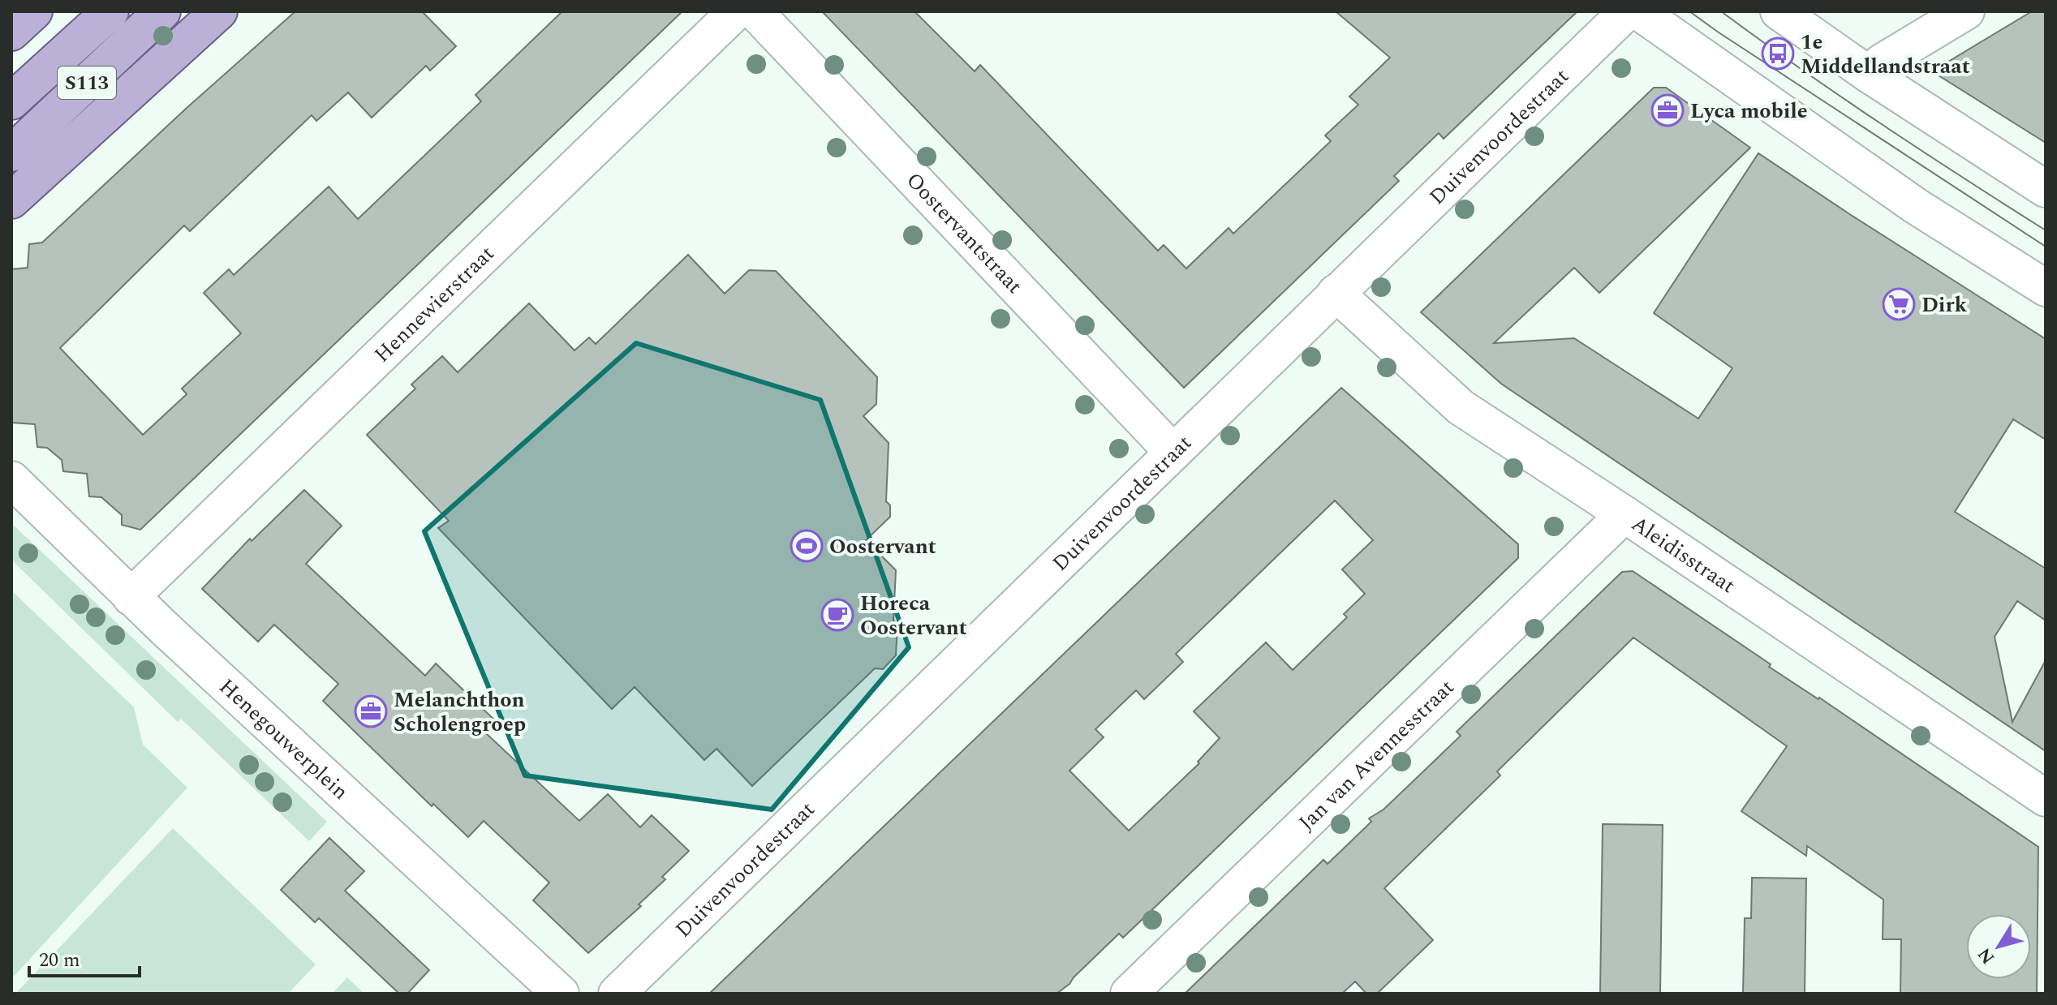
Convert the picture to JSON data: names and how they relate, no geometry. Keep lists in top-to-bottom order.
{
  "streets": {
    "main road": ["S113"],
    "street": [
      "Duivenvoordestraat",
      "Oostervantstraat",
      "Hennewierstraat",
      "Aleidisstraat",
      "Henegouwerplein",
      "Jan van Avennesstraat"
    ]
  },
  "crossings": [
    ["Duivenvoordestraat", "Oostervantstraat"],
    ["Duivenvoordestraat", "Aleidisstraat"],
    ["Hennewierstraat", "Henegouwerplein"],
    ["Aleidisstraat", "Jan van Avennesstraat"]
  ],
  "places": {
    "bus stop": ["1e Middellandstraat"],
    "office": ["Lyca mobile", "Melanchthon Scholengroep"],
    "supermarket": ["Dirk"],
    "sports": ["Oostervant"],
    "cafe": ["Horeca Oostervant"]
  },
  "scale_bar": "20 m",
  "north": "bottom left"
}
